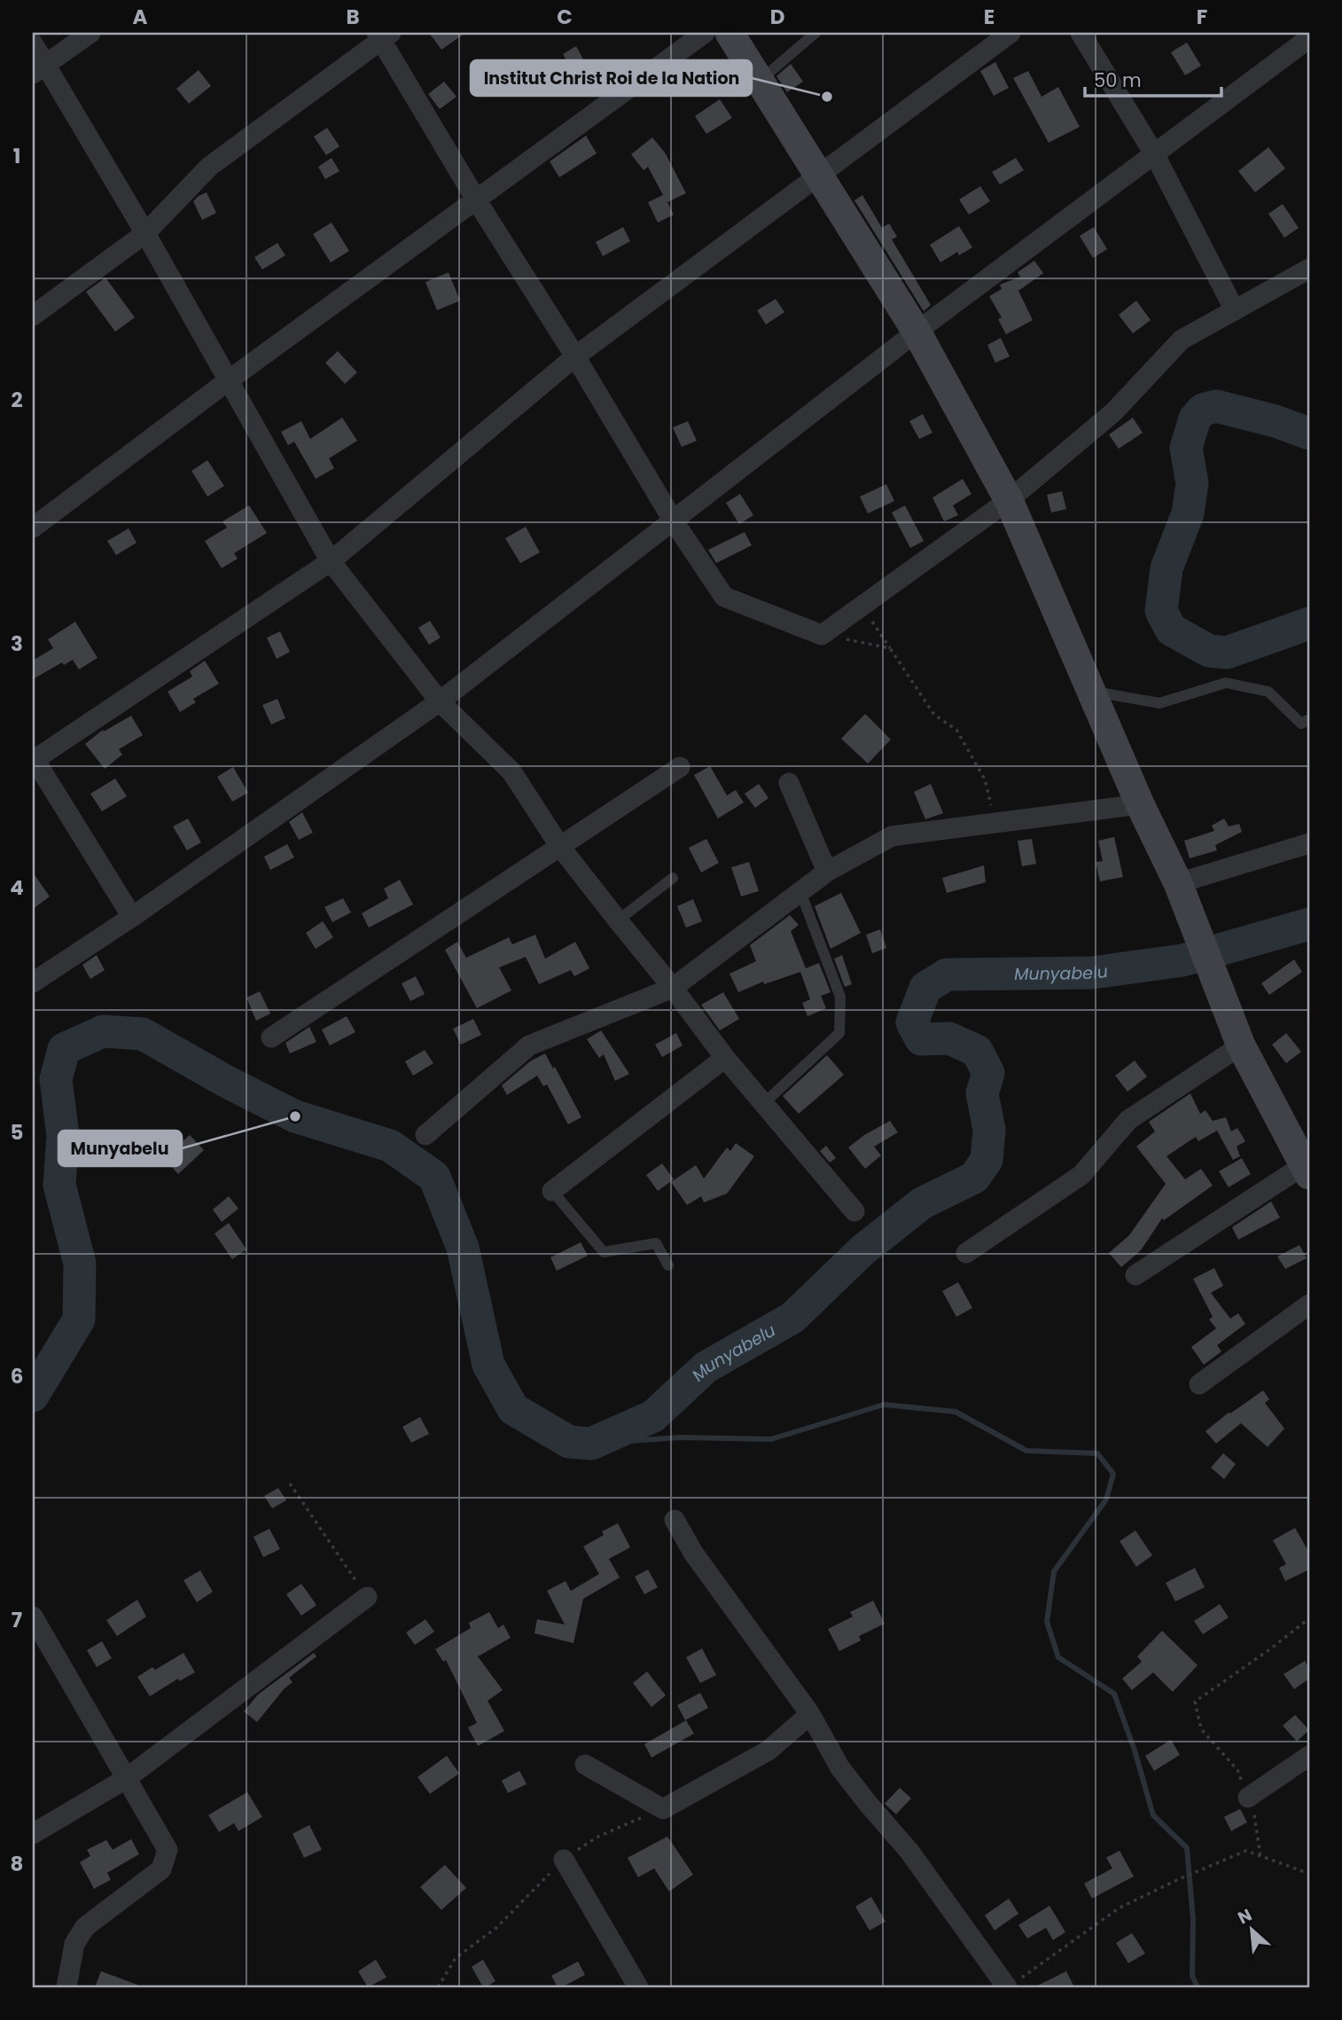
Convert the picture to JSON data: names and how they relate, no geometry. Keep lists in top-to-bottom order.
{
  "water": ["Munyabelu"],
  "places": ["Institut Christ Roi de la Nation", "Munyabelu"],
  "scale_bar": "50 m",
  "north": "top left",
  "grid": {
    "columns": [
      "A",
      "B",
      "C",
      "D",
      "E",
      "F"
    ],
    "rows": [
      "1",
      "2",
      "3",
      "4",
      "5",
      "6",
      "7",
      "8"
    ]
  }
}
